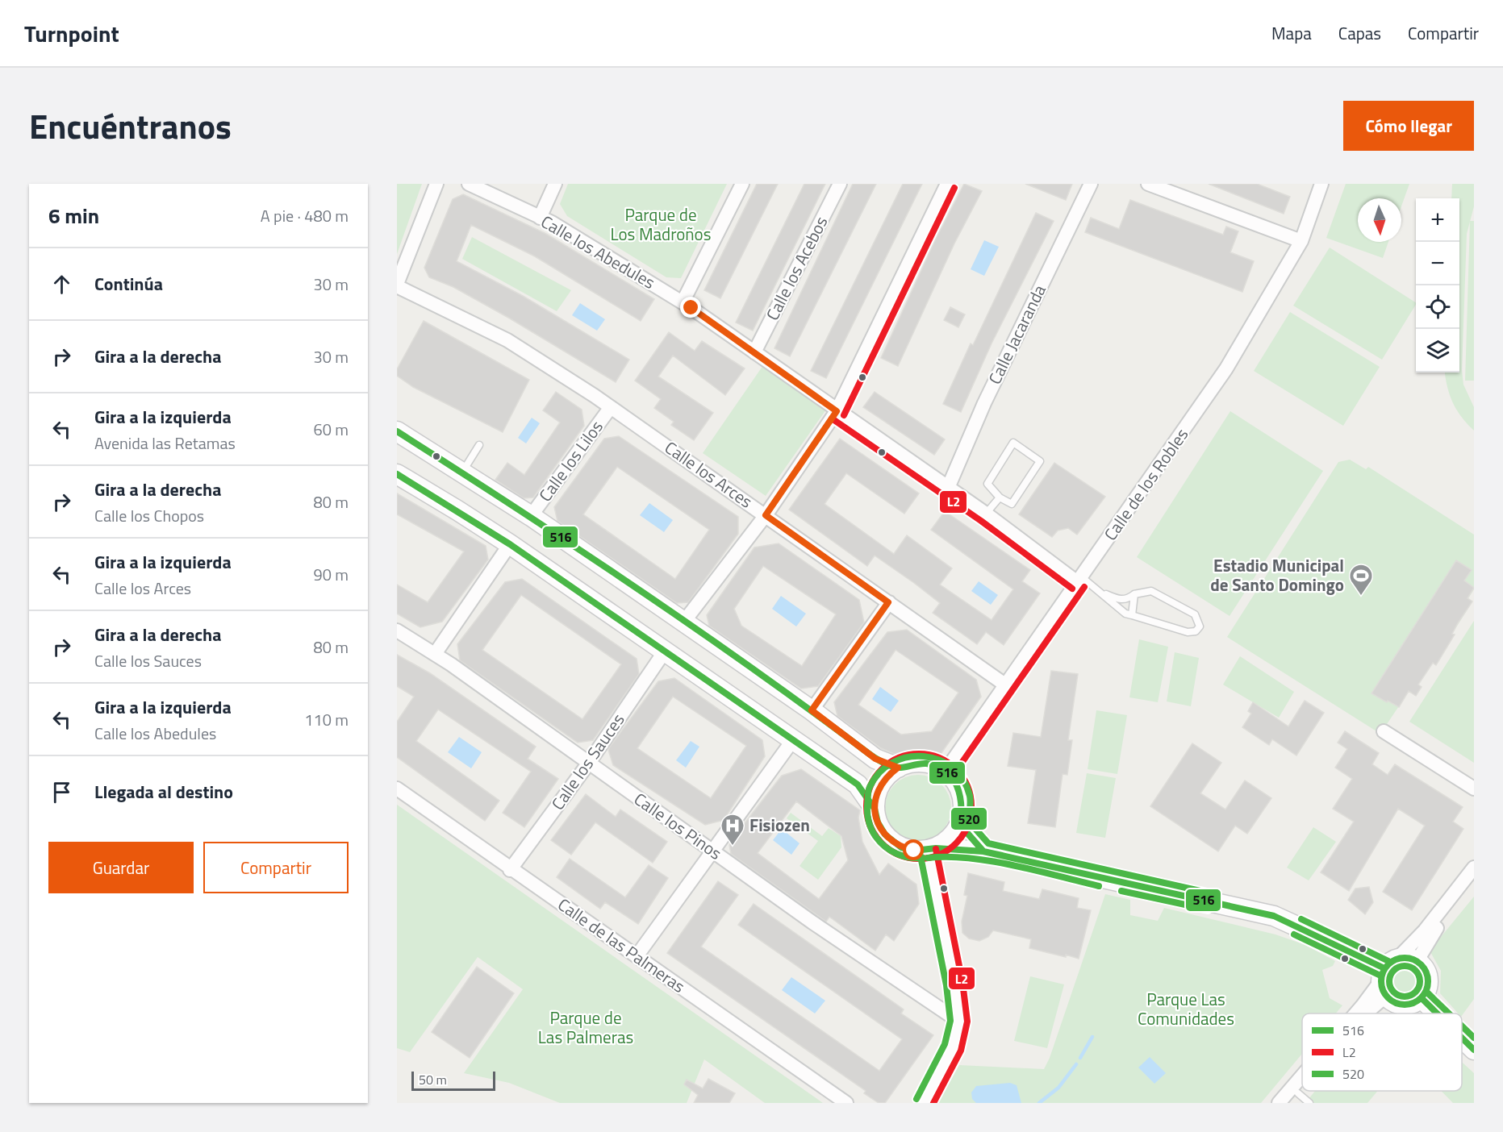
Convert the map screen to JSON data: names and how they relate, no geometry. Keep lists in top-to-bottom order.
{
  "streets": {
    "street": [
      "Calle los Abedules",
      "Calle los Acebos",
      "Calle Jacaranda",
      "Calle los Lilos",
      "Calle los Arces",
      "Calle de los Robles",
      "Calle los Sauces",
      "Calle los Pinos",
      "Calle de las Palmeras"
    ]
  },
  "crossings": [
    ["Calle los Abedules", "Calle los Acebos"],
    ["Calle los Abedules", "Calle Jacaranda"],
    ["Calle los Abedules", "Calle de los Robles"],
    ["Calle los Lilos", "Calle los Arces"],
    ["Calle los Arces", "Calle de los Robles"],
    ["Calle los Sauces", "Calle los Pinos"],
    ["Calle los Sauces", "Calle de las Palmeras"]
  ],
  "parks": ["Parque de Los Madroños", "Parque Las Comunidades", "Parque de Las Palmeras"],
  "places": {
    "sports": ["Estadio Municipal de Santo Domingo"],
    "hospital": ["Fisiozen"]
  },
  "lines": ["transit line L2", "transit line 516", "transit line 520"],
  "legend": ["516", "L2", "520"],
  "scale_bar": "50 m",
  "north": "bottom",
  "page": {
    "header": "Turnpoint",
    "nav": ["Mapa", "Capas", "Compartir"],
    "title": "Encuéntranos",
    "buttons": [
      "Cómo llegar",
      ["Guardar", "Compartir"]
    ],
    "heading": ["6 min", "A pie · 480 m"],
    "map_buttons": ["+", "−"],
    "list": [
      ["Continúa", "30 m"],
      ["Gira a la derecha", "30 m"],
      ["Gira a la izquierda", "Avenida las Retamas", "60 m"],
      ["Gira a la derecha", "Calle los Chopos", "80 m"],
      ["Gira a la izquierda", "Calle los Arces", "90 m"],
      ["Gira a la derecha", "Calle los Sauces", "80 m"],
      ["Gira a la izquierda", "Calle los Abedules", "110 m"],
      "Llegada al destino"
    ],
    "scale": "50 m"
  }
}
